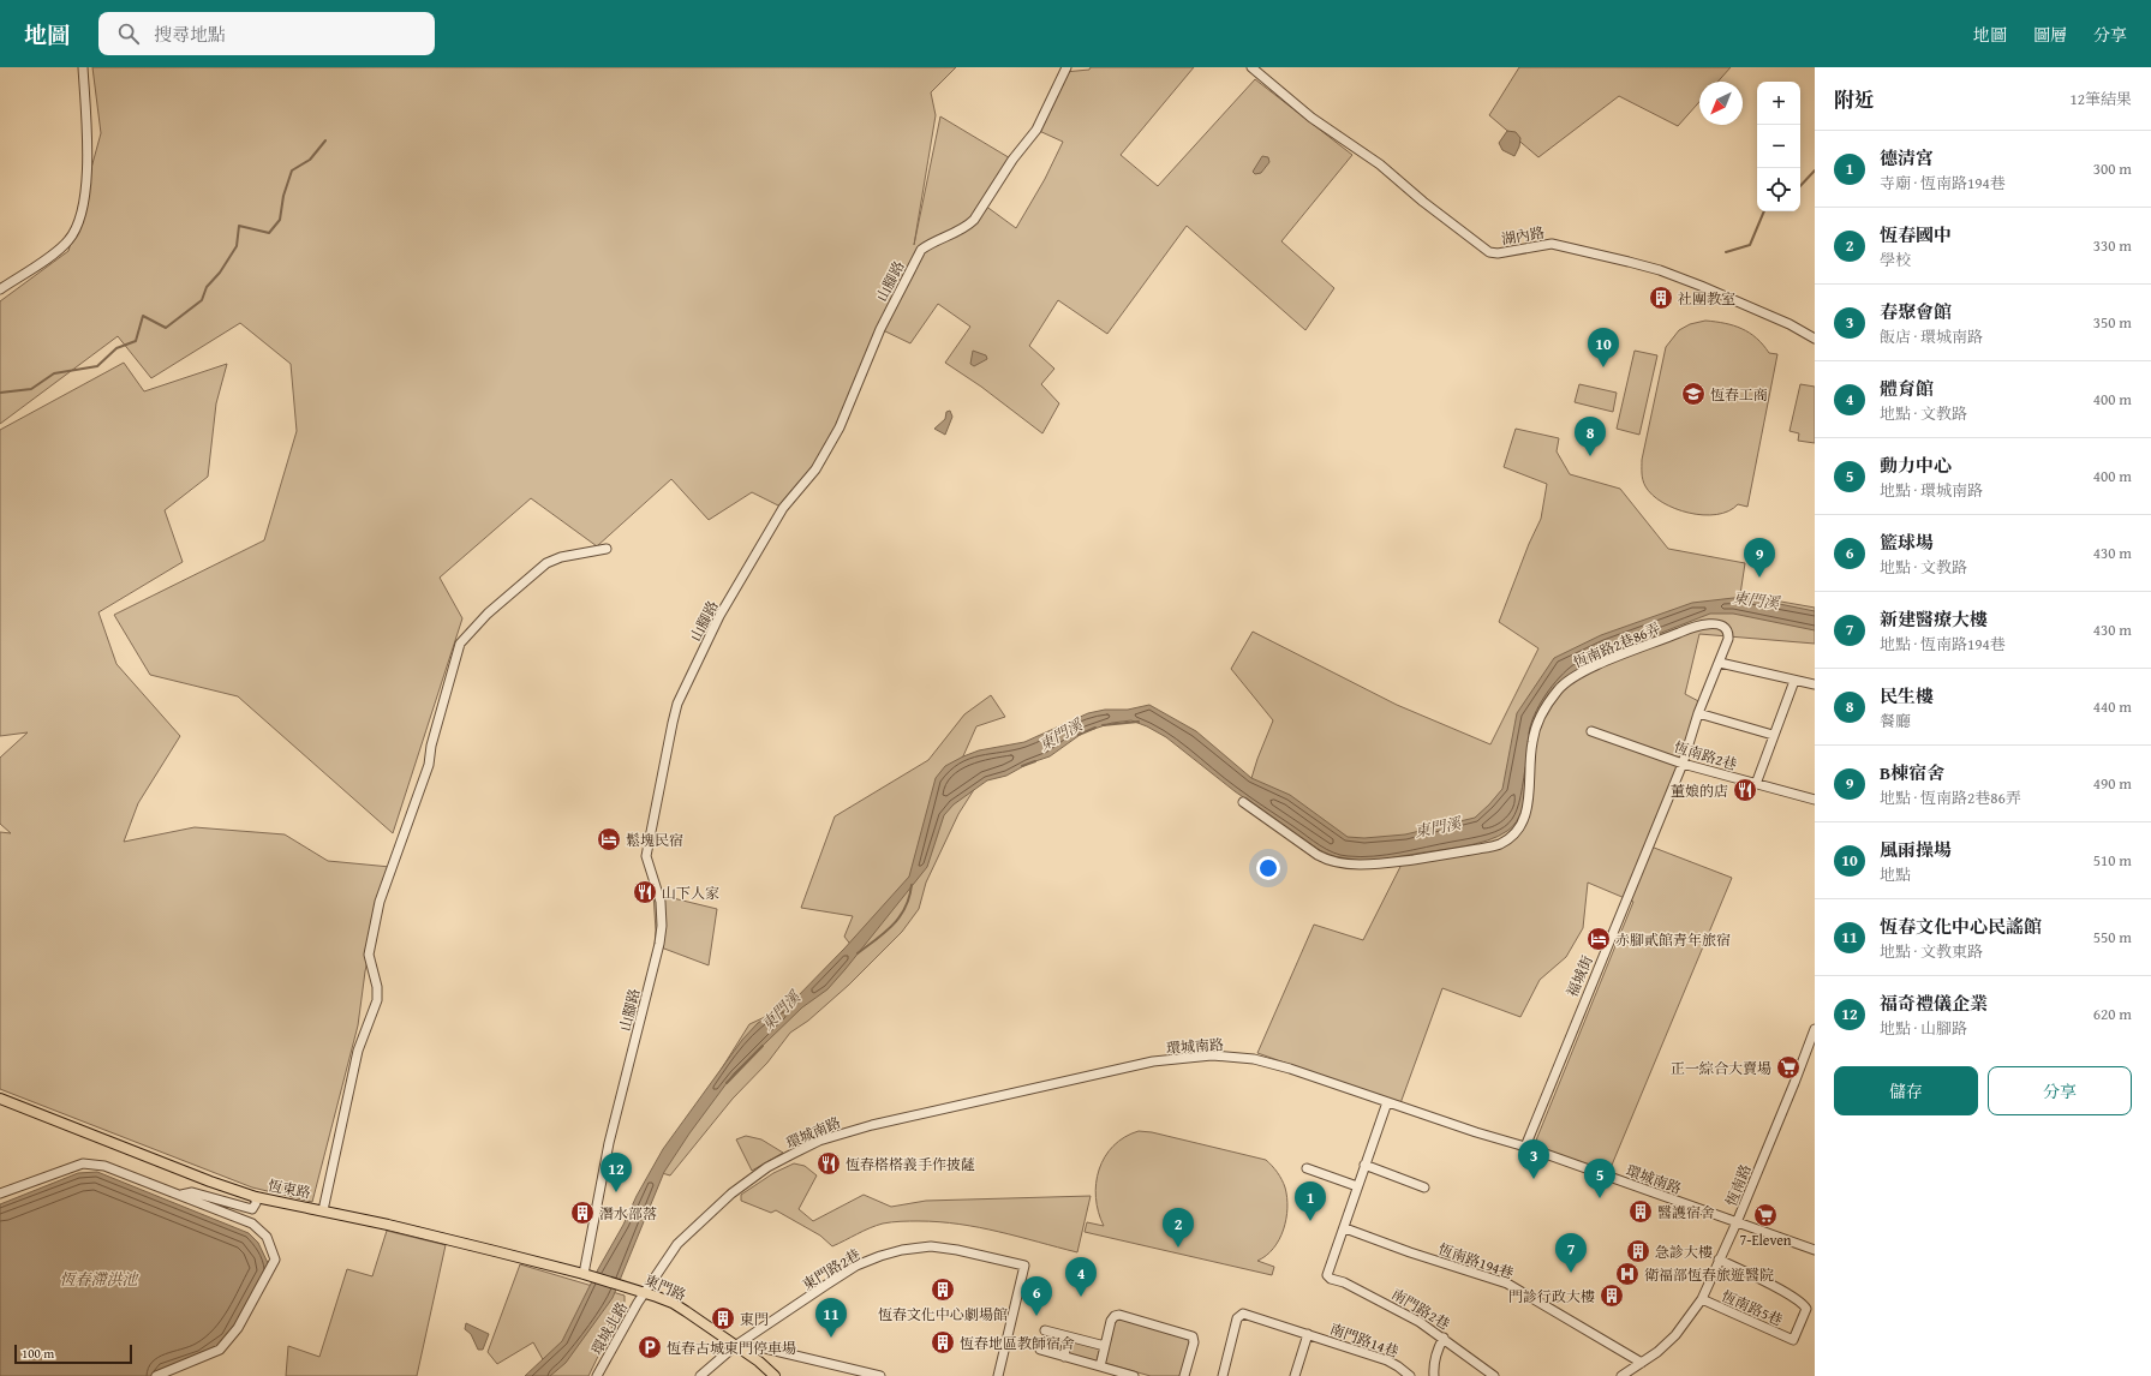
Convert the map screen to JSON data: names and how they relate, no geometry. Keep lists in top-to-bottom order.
{
  "streets": {
    "main road": ["恆東路", "東門路"],
    "street": [
      "湖內路",
      "山腳路",
      "恆南路2巷86弄",
      "恆南路2巷",
      "福城街",
      "環城南路",
      "恆南路",
      "恆南路194巷",
      "東門路2巷",
      "恆南路5巷",
      "南門路2巷",
      "環城北路",
      "南門路14巷"
    ]
  },
  "crossings": [
    ["山腳路", "恆東路"],
    ["山腳路", "東門路"],
    ["恆南路2巷86弄", "恆南路2巷"],
    ["恆南路2巷86弄", "福城街"],
    ["恆南路2巷", "福城街"],
    ["福城街", "環城南路"],
    ["環城南路", "恆南路"],
    ["環城南路", "東門路"],
    ["環城南路", "環城北路"],
    ["恆南路", "恆南路194巷"],
    ["恆南路", "恆南路5巷"],
    ["恆東路", "東門路"],
    ["恆南路194巷", "南門路2巷"],
    ["東門路2巷", "東門路"],
    ["東門路", "環城北路"]
  ],
  "water": ["東門溪", "恆春滯洪池"],
  "places": {
    "building": [
      "社團教室",
      "醫護宿舍",
      "潛水部落",
      "急診大樓",
      "恆春文化中心劇場館",
      "門診行政大樓",
      "東門",
      "恆春地區教師宿舍"
    ],
    "school or university": ["恆春工商"],
    "restaurant": ["董娘的店", "山下人家", "恆春榙榙義手作披薩"],
    "hotel": ["鬆塊民宿", "赤腳貳館青年旅宿"],
    "supermarket": ["正一綜合大賣場", "7-Eleven"],
    "hospital": ["衛福部恆春旅遊醫院"],
    "parking": ["恆春古城東門停車場"]
  },
  "scale_bar": "100 m",
  "north": "bottom left",
  "page": {
    "header": "地圖",
    "search": "搜尋地點",
    "nav": ["地圖", "圖層", "分享"],
    "heading": ["附近", "12筆結果"],
    "map_buttons": ["+", "−"],
    "list": [
      {
        "mark": "1",
        "name": "德清宮",
        "note": "寺廟 · 恆南路194巷",
        "value": "300 m"
      },
      {
        "mark": "2",
        "name": "恆春國中",
        "note": "學校",
        "value": "330 m"
      },
      {
        "mark": "3",
        "name": "春聚會館",
        "note": "飯店 · 環城南路",
        "value": "350 m"
      },
      {
        "mark": "4",
        "name": "體育館",
        "note": "地點 · 文教路",
        "value": "400 m"
      },
      {
        "mark": "5",
        "name": "動力中心",
        "note": "地點 · 環城南路",
        "value": "400 m"
      },
      {
        "mark": "6",
        "name": "籃球場",
        "note": "地點 · 文教路",
        "value": "430 m"
      },
      {
        "mark": "7",
        "name": "新建醫療大樓",
        "note": "地點 · 恆南路194巷",
        "value": "430 m"
      },
      {
        "mark": "8",
        "name": "民生樓",
        "note": "餐廳",
        "value": "440 m"
      },
      {
        "mark": "9",
        "name": "B棟宿舍",
        "note": "地點 · 恆南路2巷86弄",
        "value": "490 m"
      },
      {
        "mark": "10",
        "name": "風雨操場",
        "note": "地點",
        "value": "510 m"
      },
      {
        "mark": "11",
        "name": "恆春文化中心民謠館",
        "note": "地點 · 文教東路",
        "value": "550 m"
      },
      {
        "mark": "12",
        "name": "福奇禮儀企業",
        "note": "地點 · 山腳路",
        "value": "620 m"
      }
    ],
    "pins": [
      "10",
      "8",
      "9",
      "3",
      "12",
      "5",
      "1",
      "2",
      "7",
      "4",
      "6",
      "11"
    ],
    "buttons": ["儲存", "分享"],
    "scale": "100 m"
  }
}
